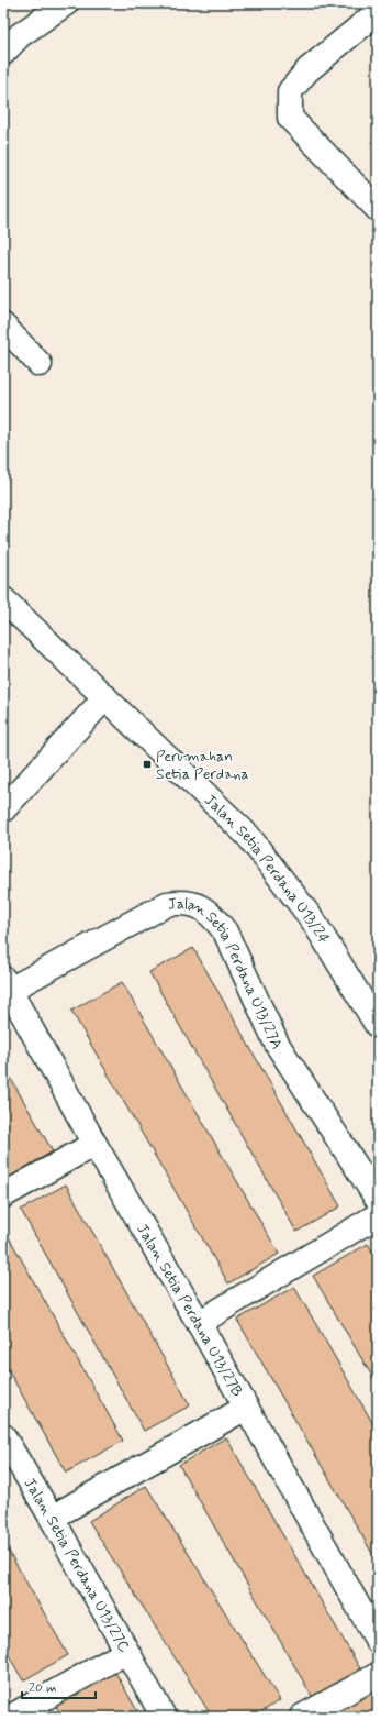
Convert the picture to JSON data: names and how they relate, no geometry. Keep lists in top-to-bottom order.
{
  "streets": {
    "street": [
      "Jalan Setia Perdana U13/24",
      "Jalan Setia Perdana U13/27A",
      "Jalan Setia Perdana U13/27B",
      "Jalan Setia Perdana U13/27C"
    ]
  },
  "crossings": [
    ["Jalan Setia Perdana U13/27A", "Jalan Setia Perdana U13/27B"]
  ],
  "places": {
    "transit": ["Perumahan Setia Perdana"]
  },
  "scale_bar": "20 m"
}
